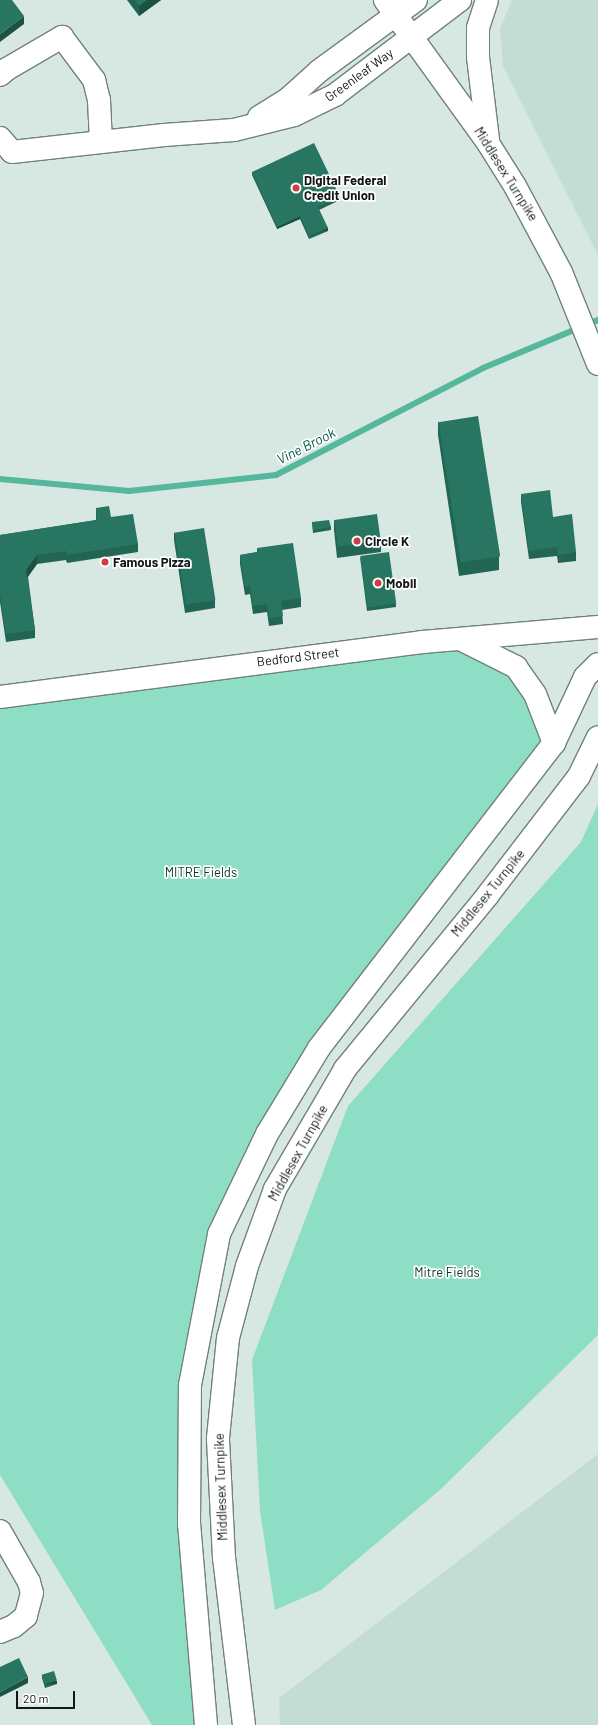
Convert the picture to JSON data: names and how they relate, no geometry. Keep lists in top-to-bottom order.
{
  "streets": {
    "main road": ["Greenleaf Way", "Middlesex Turnpike", "Bedford Street"]
  },
  "crossings": [
    ["Greenleaf Way", "Middlesex Turnpike"]
  ],
  "water": ["Vine Brook"],
  "parks": ["MITRE Fields", "Mitre Fields"],
  "places": [
    "Digital Federal Credit Union",
    "Circle K",
    "Famous Pizza",
    "Mobil"
  ],
  "scale_bar": "20 m"
}
